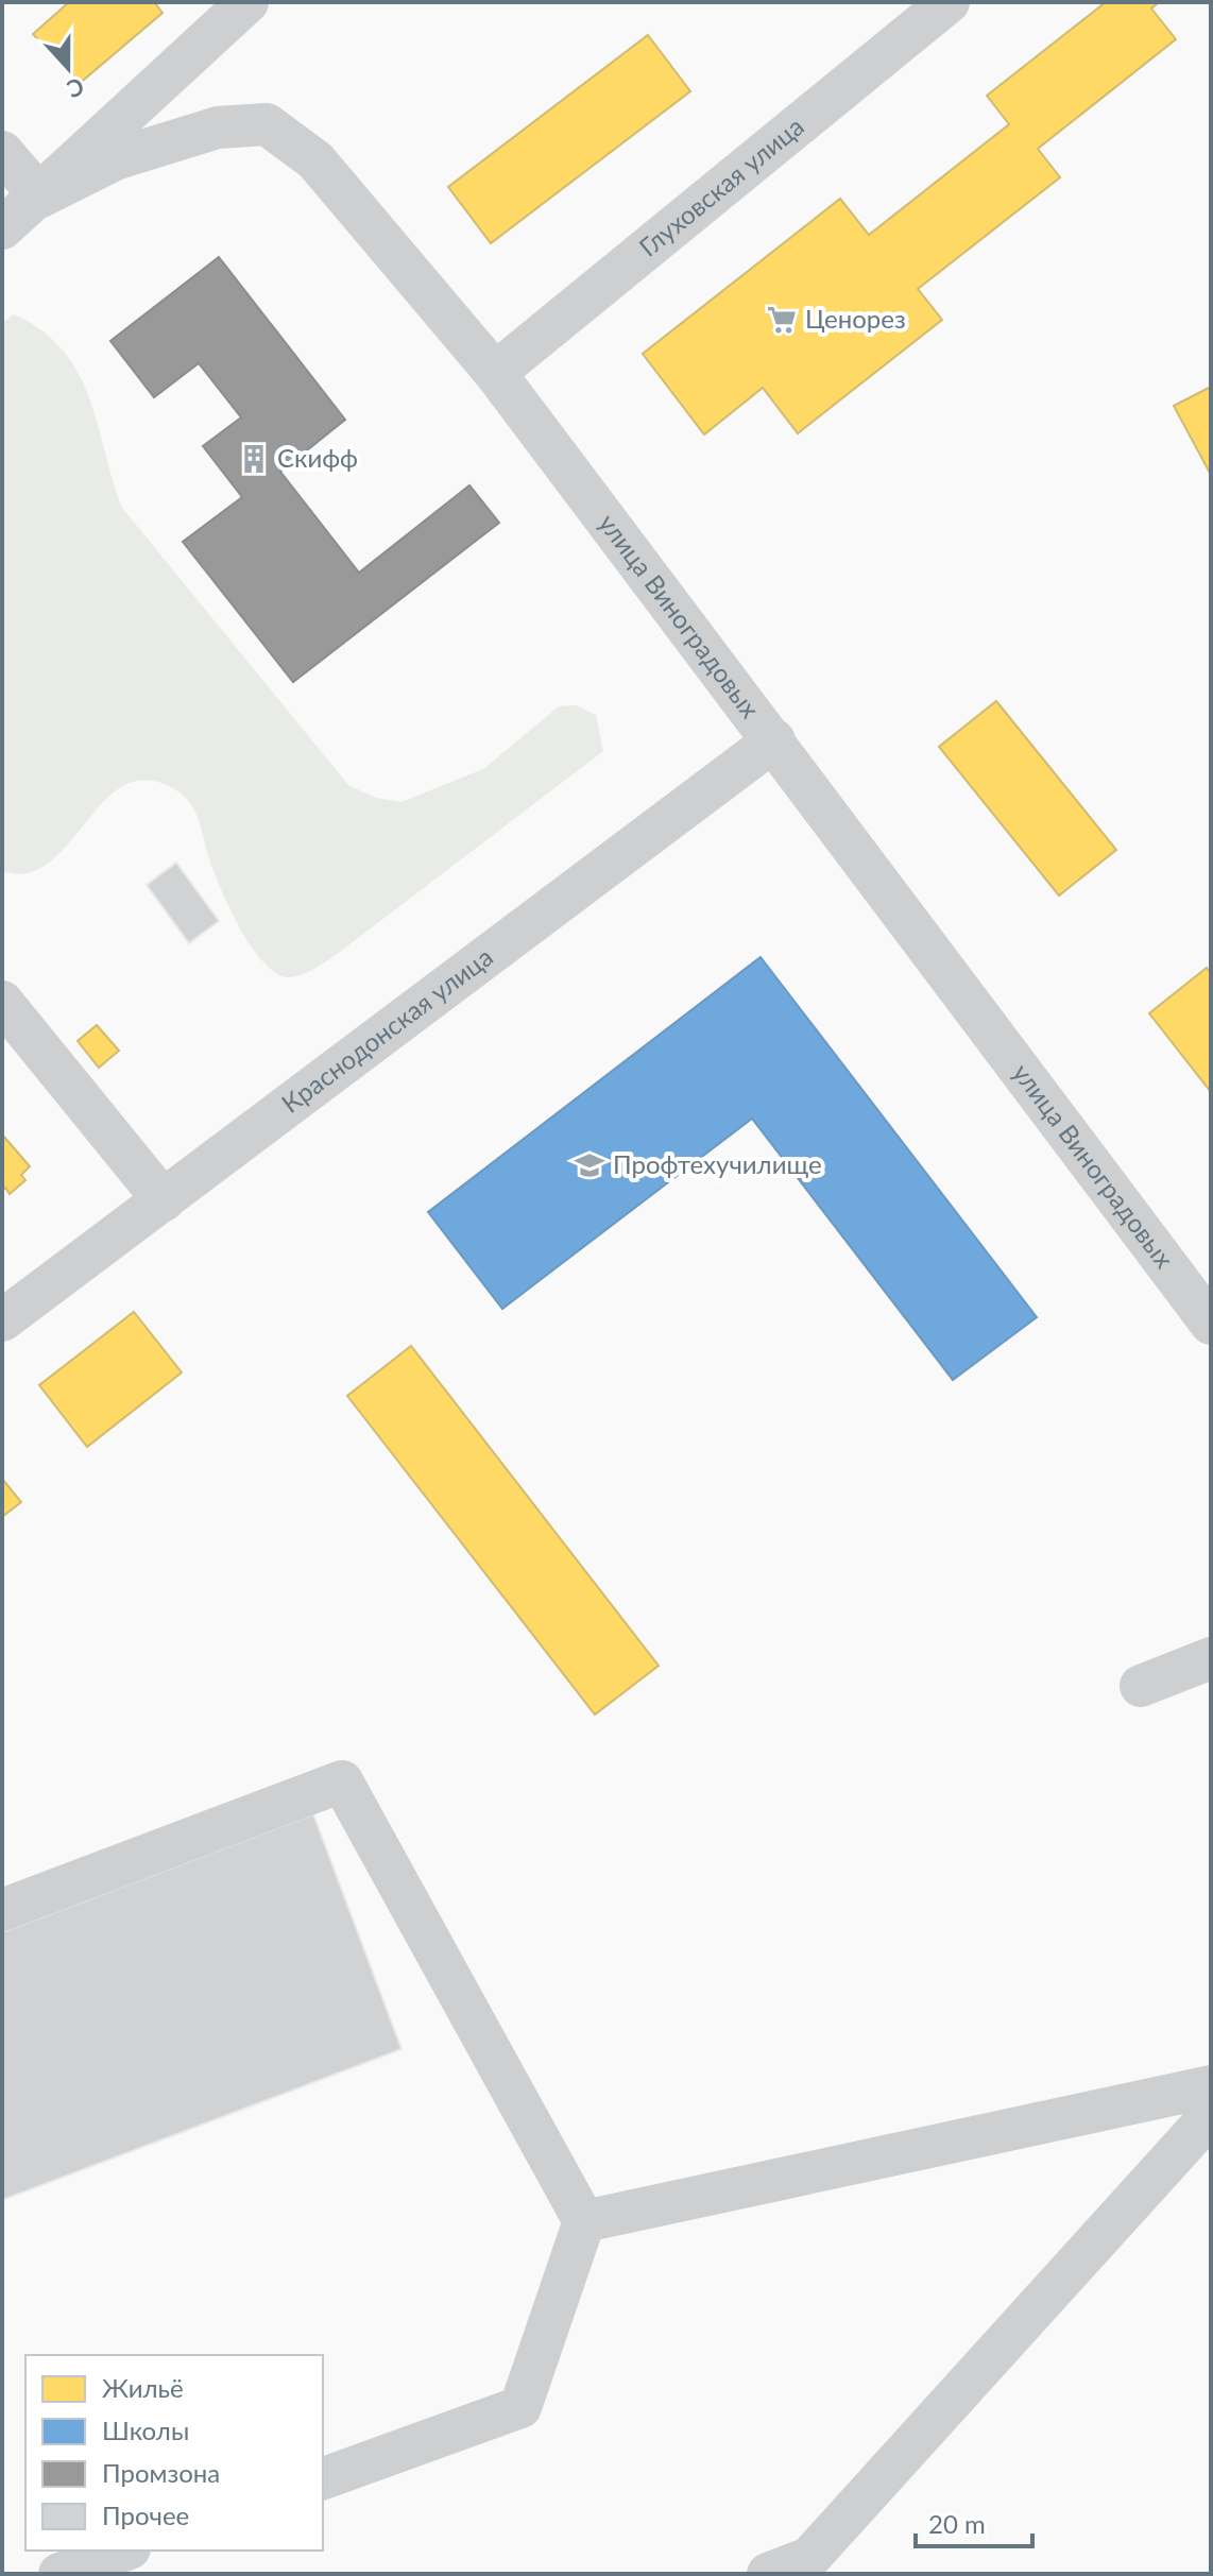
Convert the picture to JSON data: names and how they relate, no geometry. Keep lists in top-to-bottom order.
{
  "streets": {
    "street": ["Глуховская улица", "улица Виноградовых", "Краснодонская улица"]
  },
  "crossings": [
    ["Глуховская улица", "улица Виноградовых"],
    ["улица Виноградовых", "Краснодонская улица"]
  ],
  "places": {
    "supermarket": ["Ценорез"],
    "building": ["Скифф"],
    "school or university": ["Профтехучилище"]
  },
  "legend": [
    "Жильё",
    "Школы",
    "Промзона",
    "Прочее"
  ],
  "scale_bar": "20 m",
  "north": "bottom"
}
